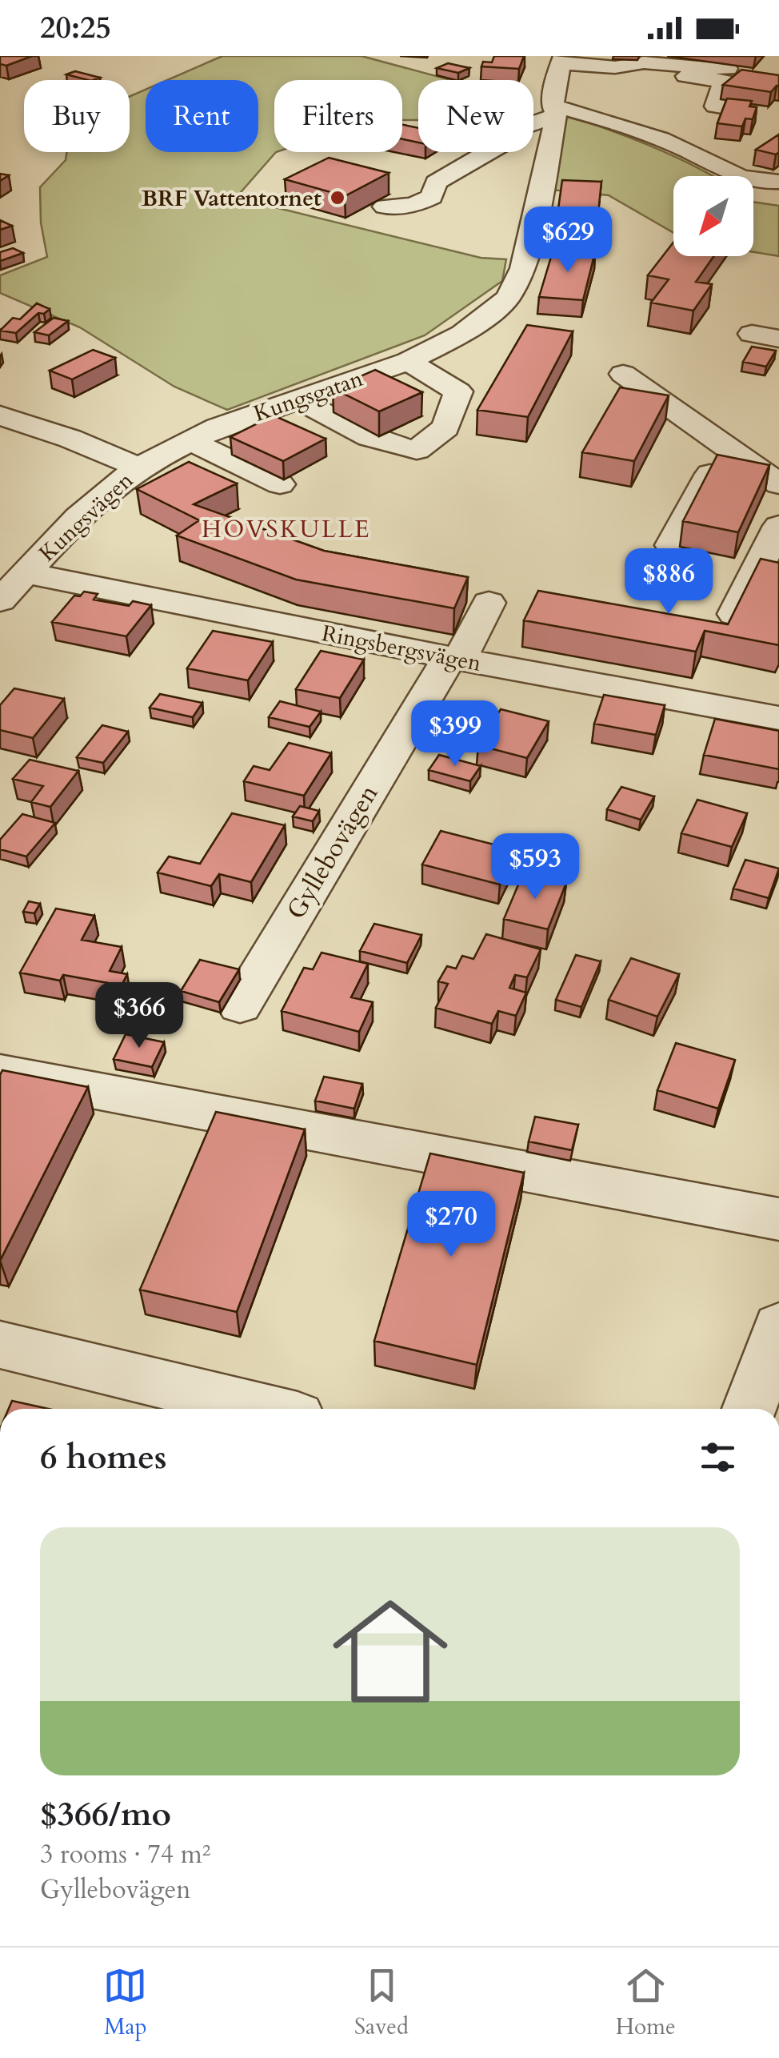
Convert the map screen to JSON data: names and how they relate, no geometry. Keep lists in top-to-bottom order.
{
  "streets": {
    "street": [
      "Kungsgatan",
      "Kungsvägen",
      "Ringsbergsvägen",
      "Gyllebovägen"
    ]
  },
  "crossings": [
    ["Kungsgatan", "Kungsvägen"],
    ["Kungsvägen", "Ringsbergsvägen"],
    ["Ringsbergsvägen", "Gyllebovägen"]
  ],
  "districts": ["HOVSKULLE"],
  "places": ["BRF Vattentornet"],
  "north": "bottom left",
  "page": {
    "status": "20:25",
    "chip": [
      "Buy",
      "Rent",
      "Filters",
      "New"
    ],
    "price": [
      "$629",
      "$886",
      "$399",
      "$593",
      "$366",
      "$270"
    ],
    "heading": "6 homes",
    "list": [
      {
        "name": "$366/mo",
        "note": "3 rooms · 74 m² · Gyllebovägen"
      }
    ],
    "tabs": ["Map", "Saved", "Home"]
  }
}
